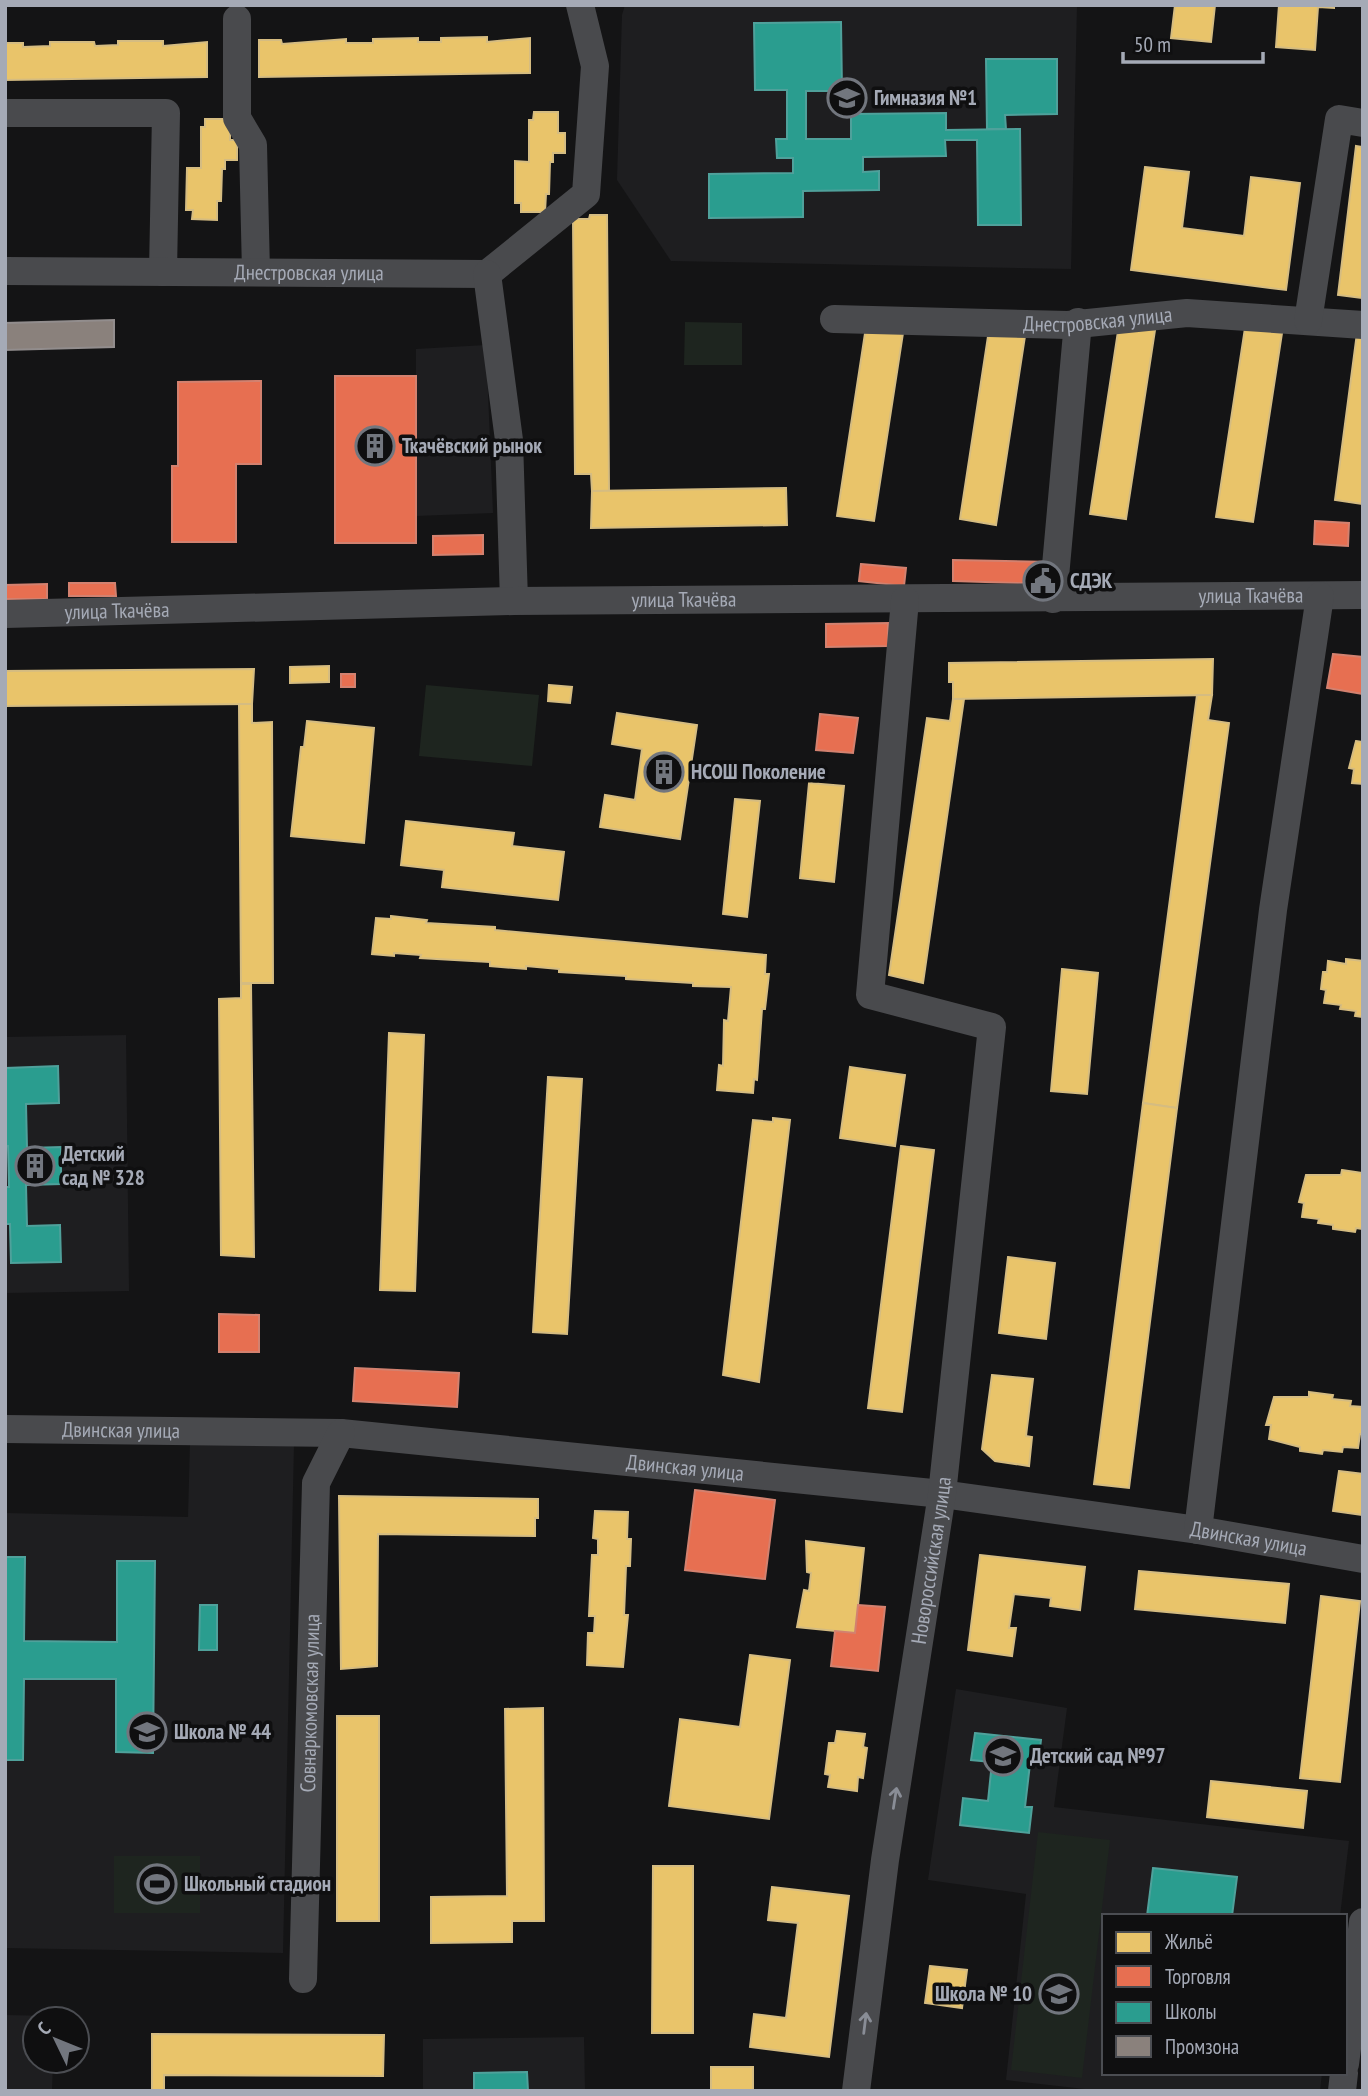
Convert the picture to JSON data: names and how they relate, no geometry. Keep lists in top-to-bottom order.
{
  "streets": {
    "street": [
      "Днестровская улица",
      "улица Ткачёва",
      "Двинская улица",
      "Новороссийская улица",
      "Совнаркомовская улица"
    ]
  },
  "crossings": [
    ["улица Ткачёва", "Новороссийская улица"],
    ["Двинская улица", "Новороссийская улица"],
    ["Двинская улица", "Совнаркомовская улица"]
  ],
  "one_way": ["Новороссийская улица"],
  "places": {
    "school or university": [
      "Гимназия №1",
      "Школа № 44",
      "Детский сад №97",
      "Школа № 10"
    ],
    "building": ["Ткачёвский рынок", "НСОШ Поколение", "Детский сад № 328"],
    "public building": ["СДЭК"],
    "sports": ["Школьный стадион"]
  },
  "legend": [
    "Жильё",
    "Торговля",
    "Школы",
    "Промзона"
  ],
  "scale_bar": "50 m",
  "north": "top left"
}
